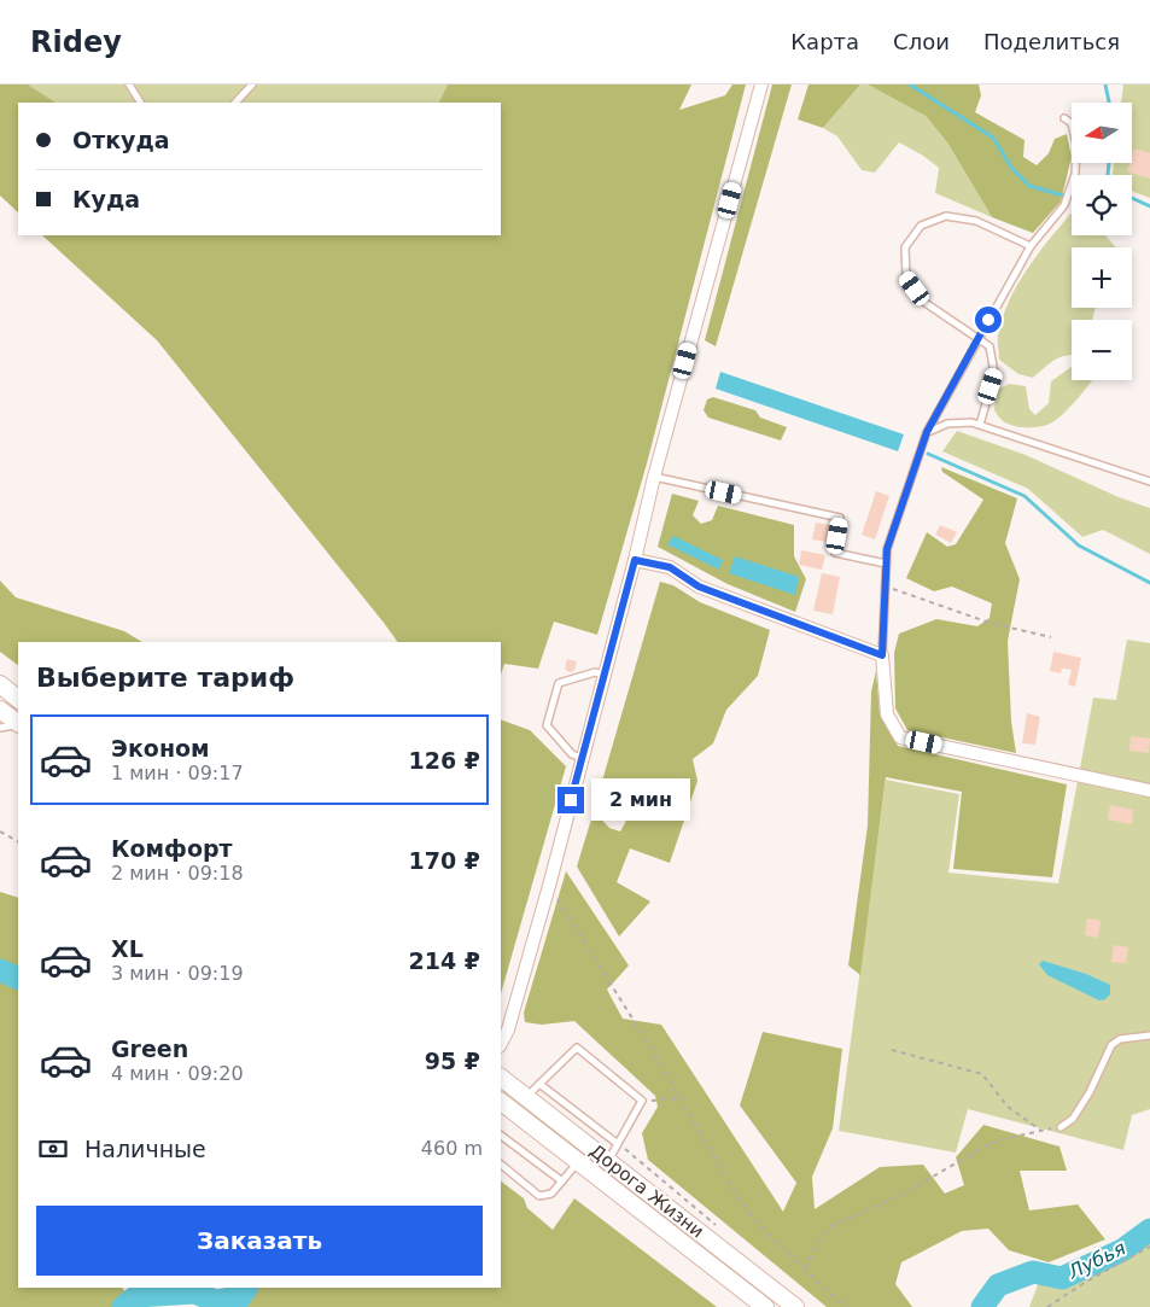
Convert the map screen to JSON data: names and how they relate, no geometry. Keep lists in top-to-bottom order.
{
  "streets": {
    "main road": ["Дорога Жизни"]
  },
  "water": ["Лубья"],
  "north": "left",
  "page": {
    "header": "Ridey",
    "nav": ["Карта", "Слои", "Поделиться"],
    "map_buttons": ["+", "−"],
    "banner": ["Откуда", "Куда"],
    "heading": "Выберите тариф",
    "list": [
      {
        "name": "Эконом",
        "note": "1 мин · 09:17",
        "value": "126 ₽"
      },
      {
        "name": "Комфорт",
        "note": "2 мин · 09:18",
        "value": "170 ₽"
      },
      {
        "name": "XL",
        "note": "3 мин · 09:19",
        "value": "214 ₽"
      },
      {
        "name": "Green",
        "note": "4 мин · 09:20",
        "value": "95 ₽"
      }
    ],
    "bubble": "2 мин",
    "pay": ["Наличные", "460 m"],
    "buttons": "Заказать"
  }
}
